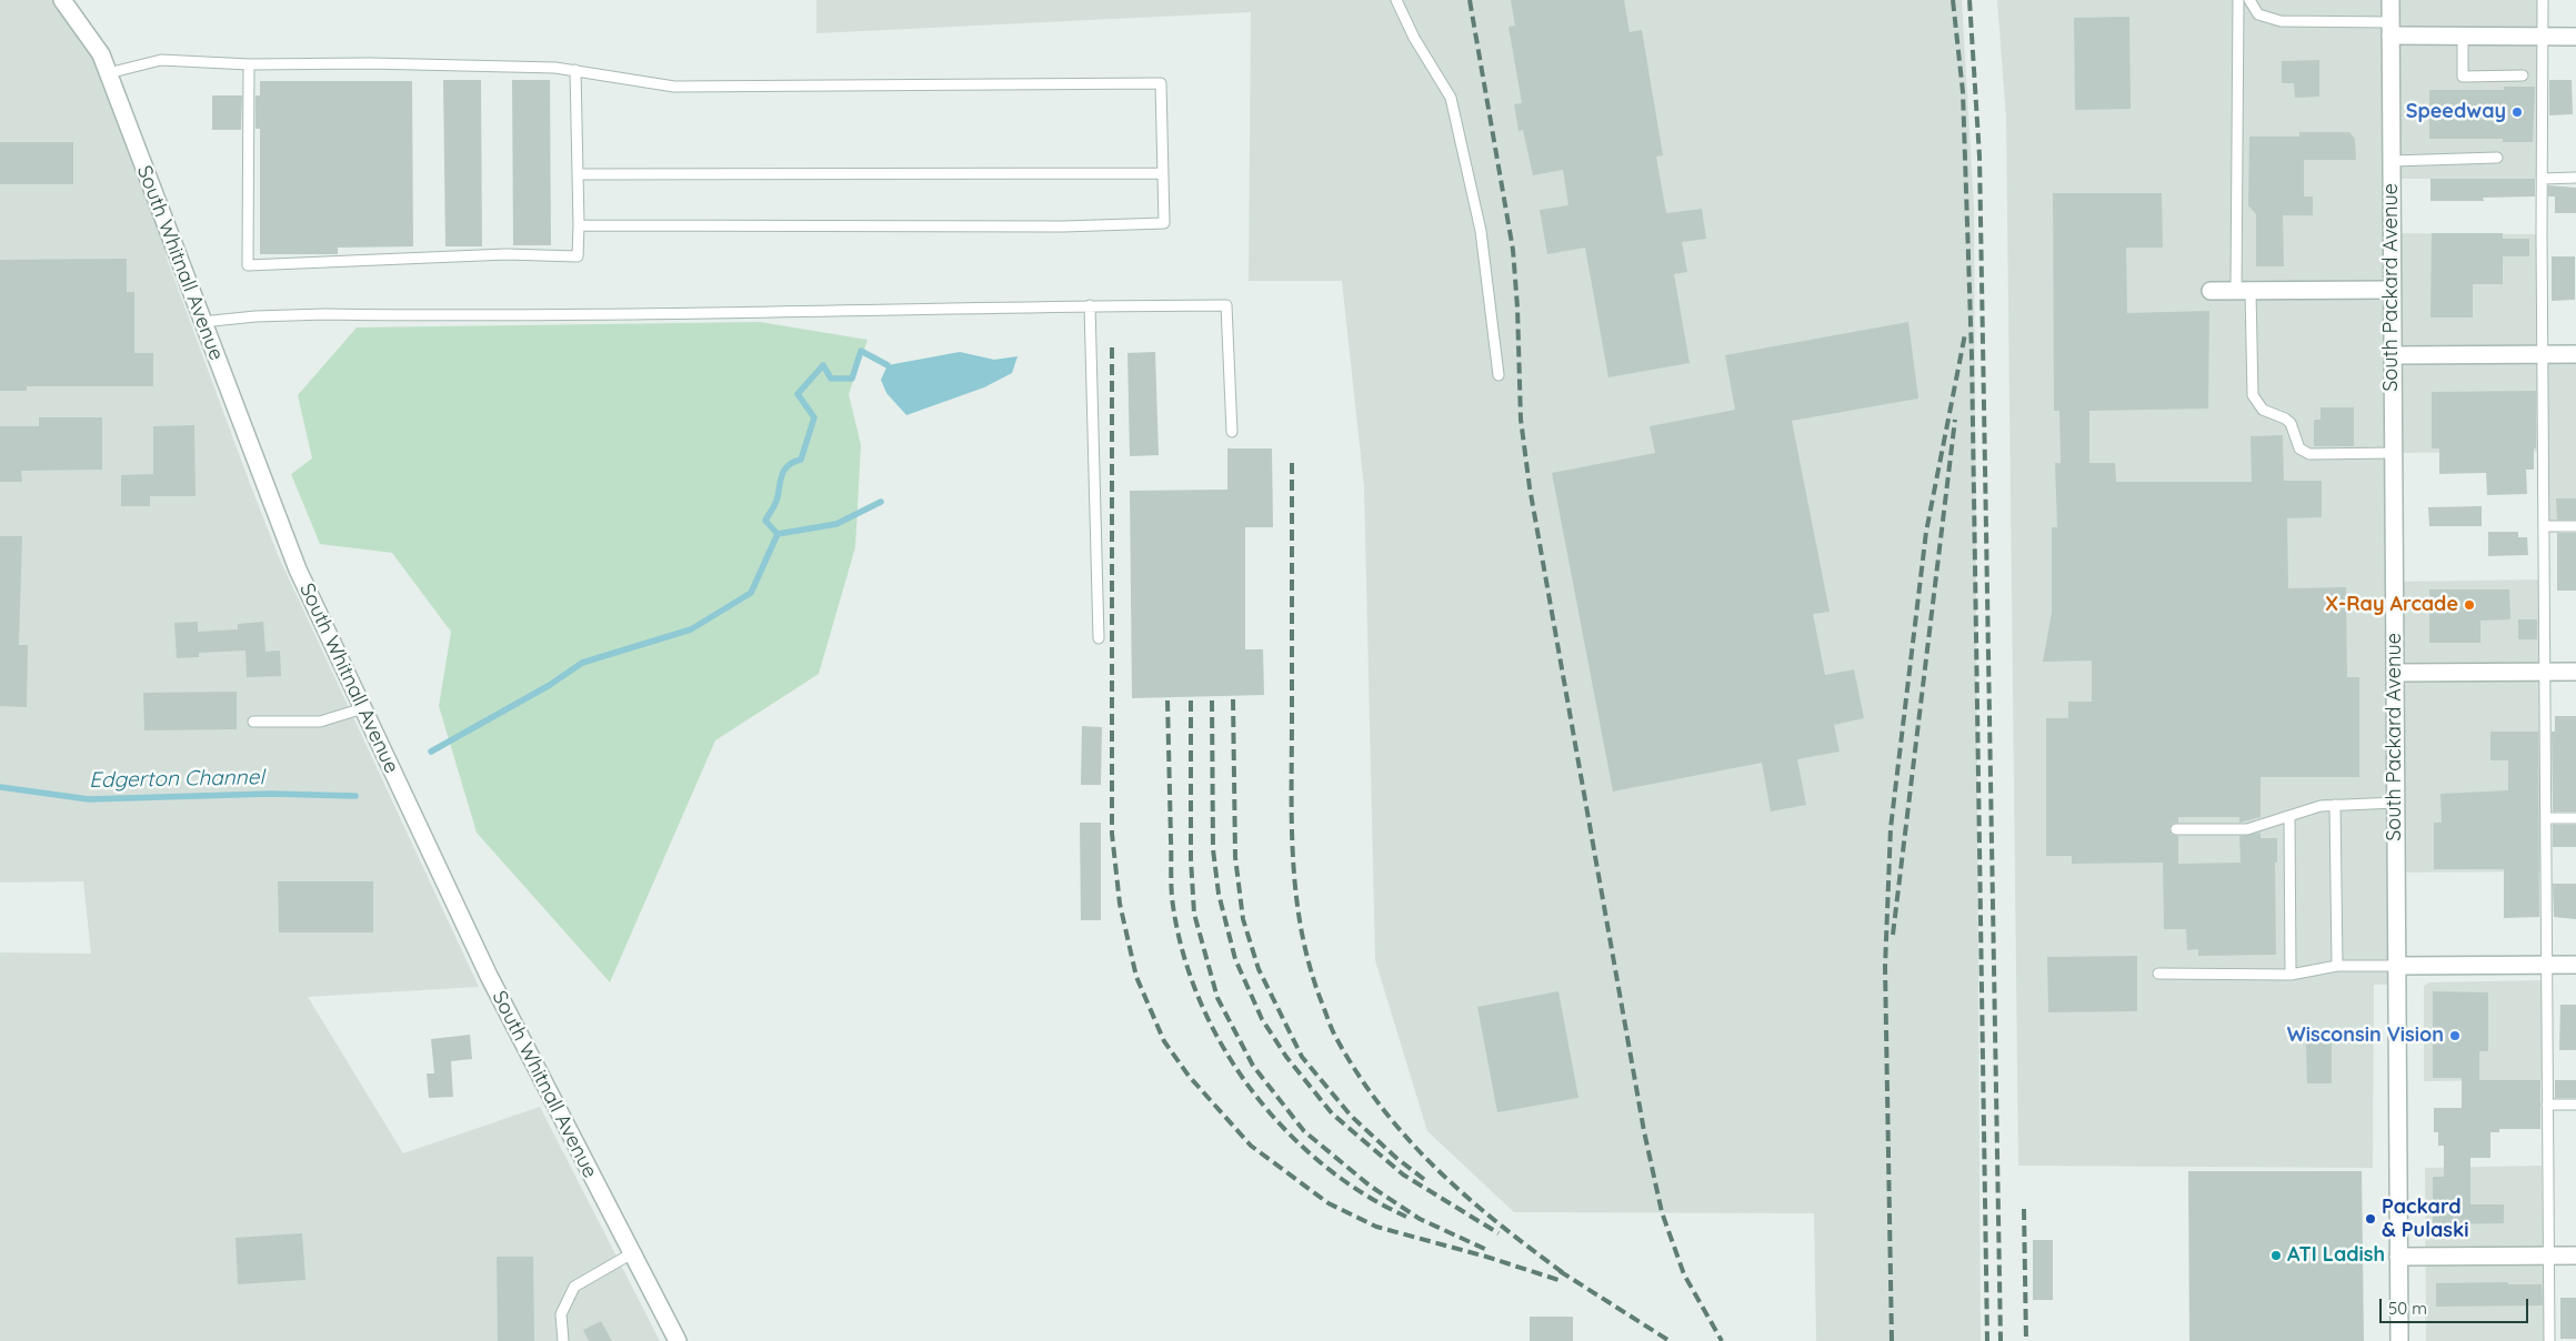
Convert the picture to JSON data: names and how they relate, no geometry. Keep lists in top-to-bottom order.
{
  "streets": {
    "street": ["South Whitnall Avenue", "South Packard Avenue"]
  },
  "water": ["Edgerton Channel"],
  "places": [
    "Speedway",
    "X-Ray Arcade",
    "Wisconsin Vision",
    "Packard & Pulaski",
    "ATI Ladish"
  ],
  "scale_bar": "50 m"
}
